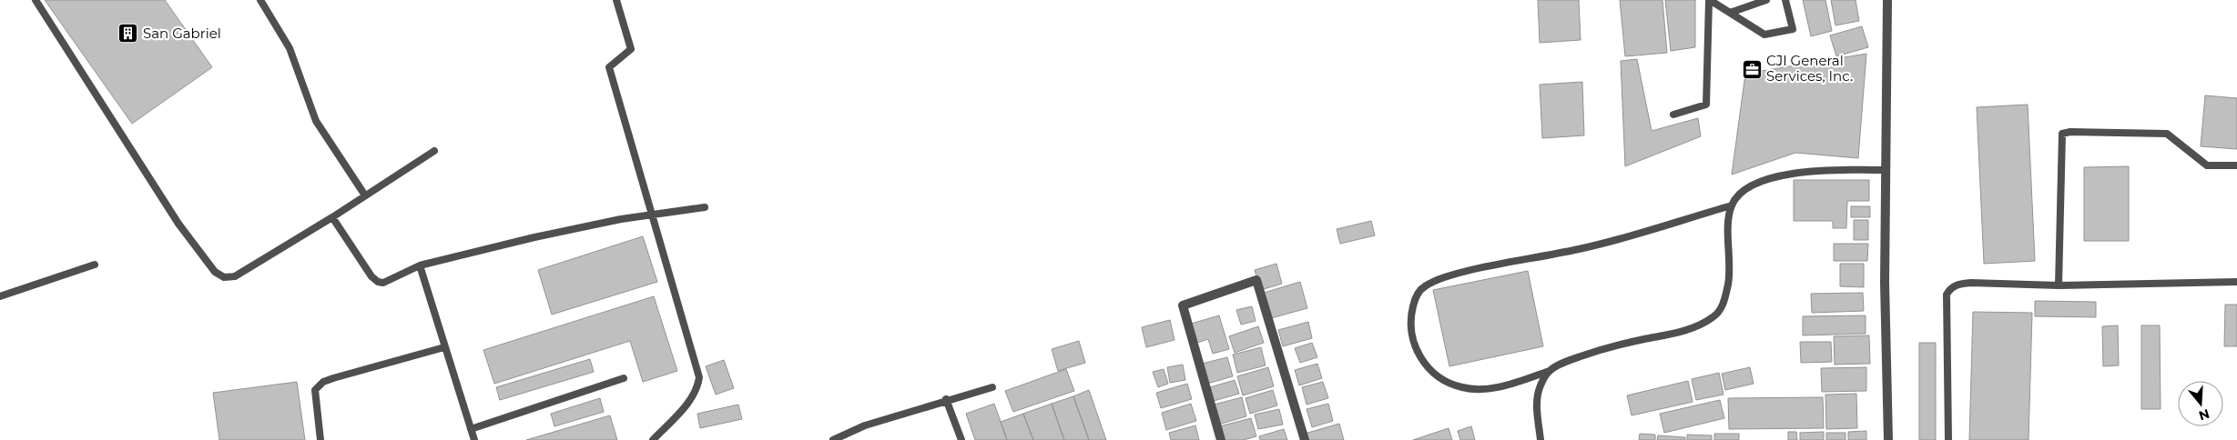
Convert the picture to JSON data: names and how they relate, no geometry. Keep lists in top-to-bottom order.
{
  "places": {
    "building": ["San Gabriel"],
    "office": ["CJI General Services, Inc."]
  },
  "north": "bottom"
}
